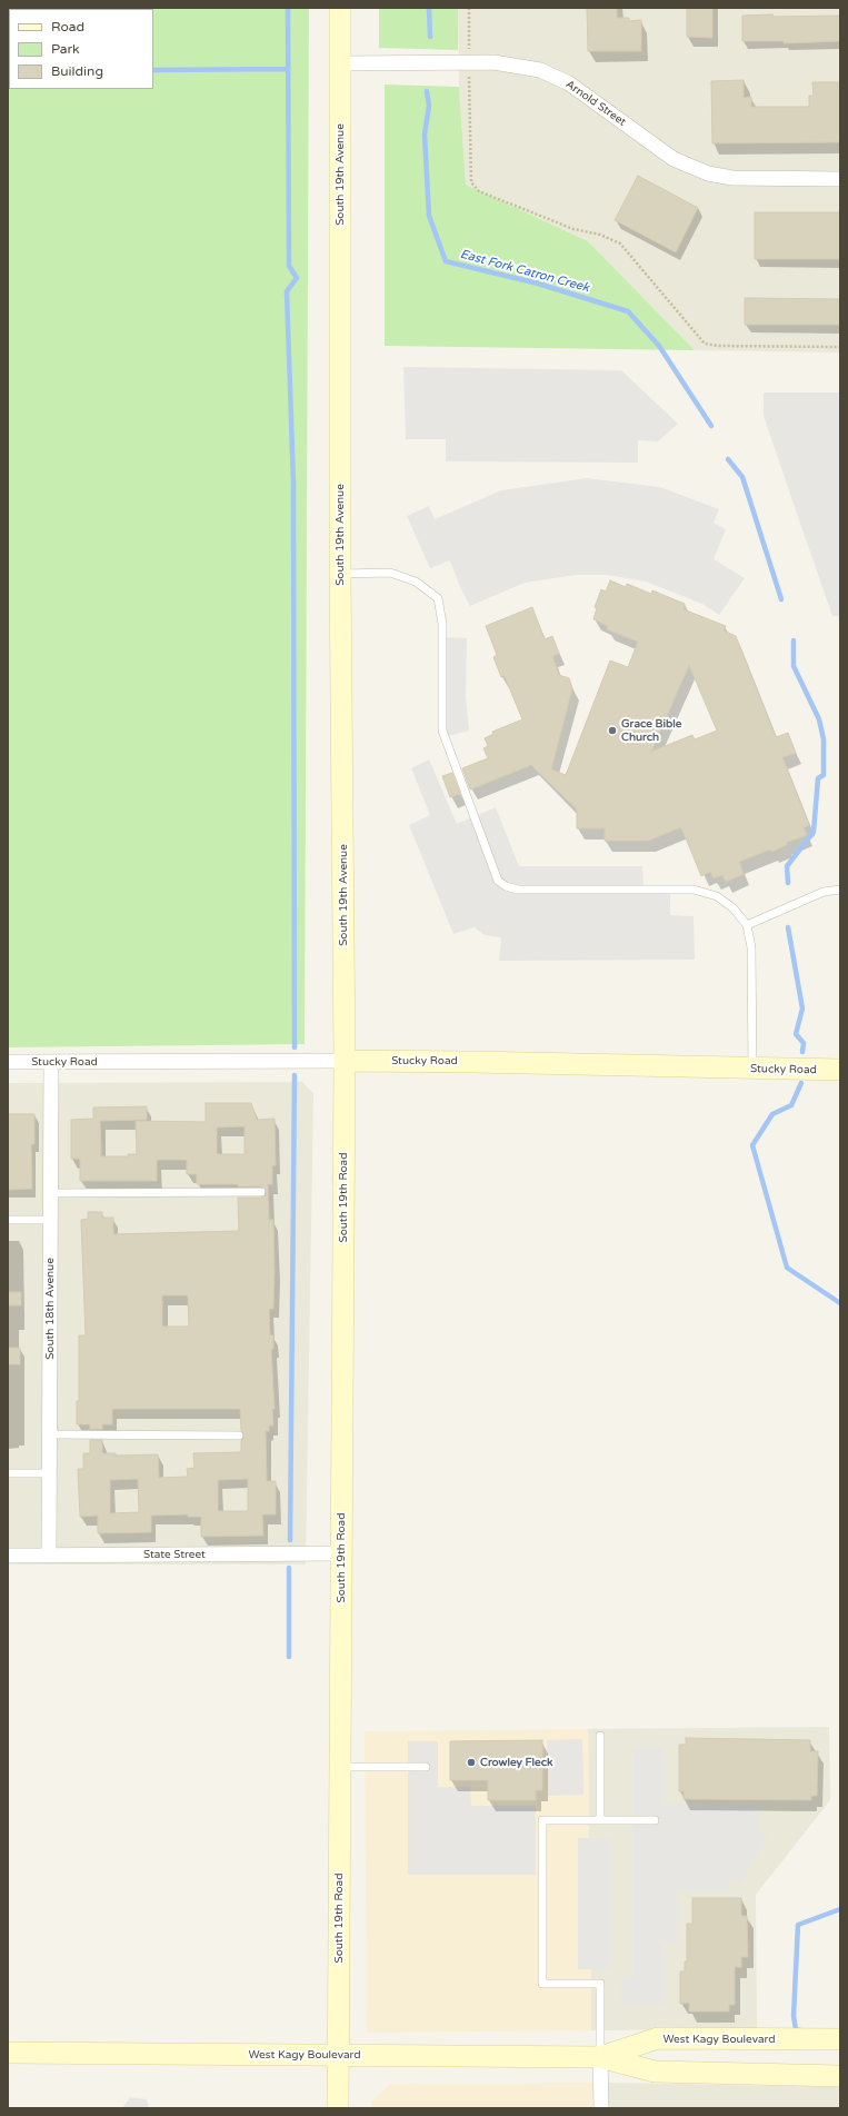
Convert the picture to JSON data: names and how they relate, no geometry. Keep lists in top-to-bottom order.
{
  "streets": {
    "main road": [
      "South 19th Avenue",
      "Stucky Road",
      "South 19th Road",
      "West Kagy Boulevard"
    ],
    "street": ["Arnold Street", "South 18th Avenue", "State Street"]
  },
  "crossings": [
    ["Arnold Street", "South 19th Avenue"],
    ["South 19th Avenue", "Stucky Road"],
    ["South 19th Avenue", "South 19th Road"],
    ["Stucky Road", "South 19th Road"],
    ["Stucky Road", "South 18th Avenue"],
    ["South 19th Road", "State Street"],
    ["South 19th Road", "West Kagy Boulevard"],
    ["South 18th Avenue", "State Street"]
  ],
  "water": ["East Fork Catron Creek"],
  "places": ["Grace Bible Church", "Crowley Fleck"],
  "legend": ["Road", "Park", "Building"]
}
